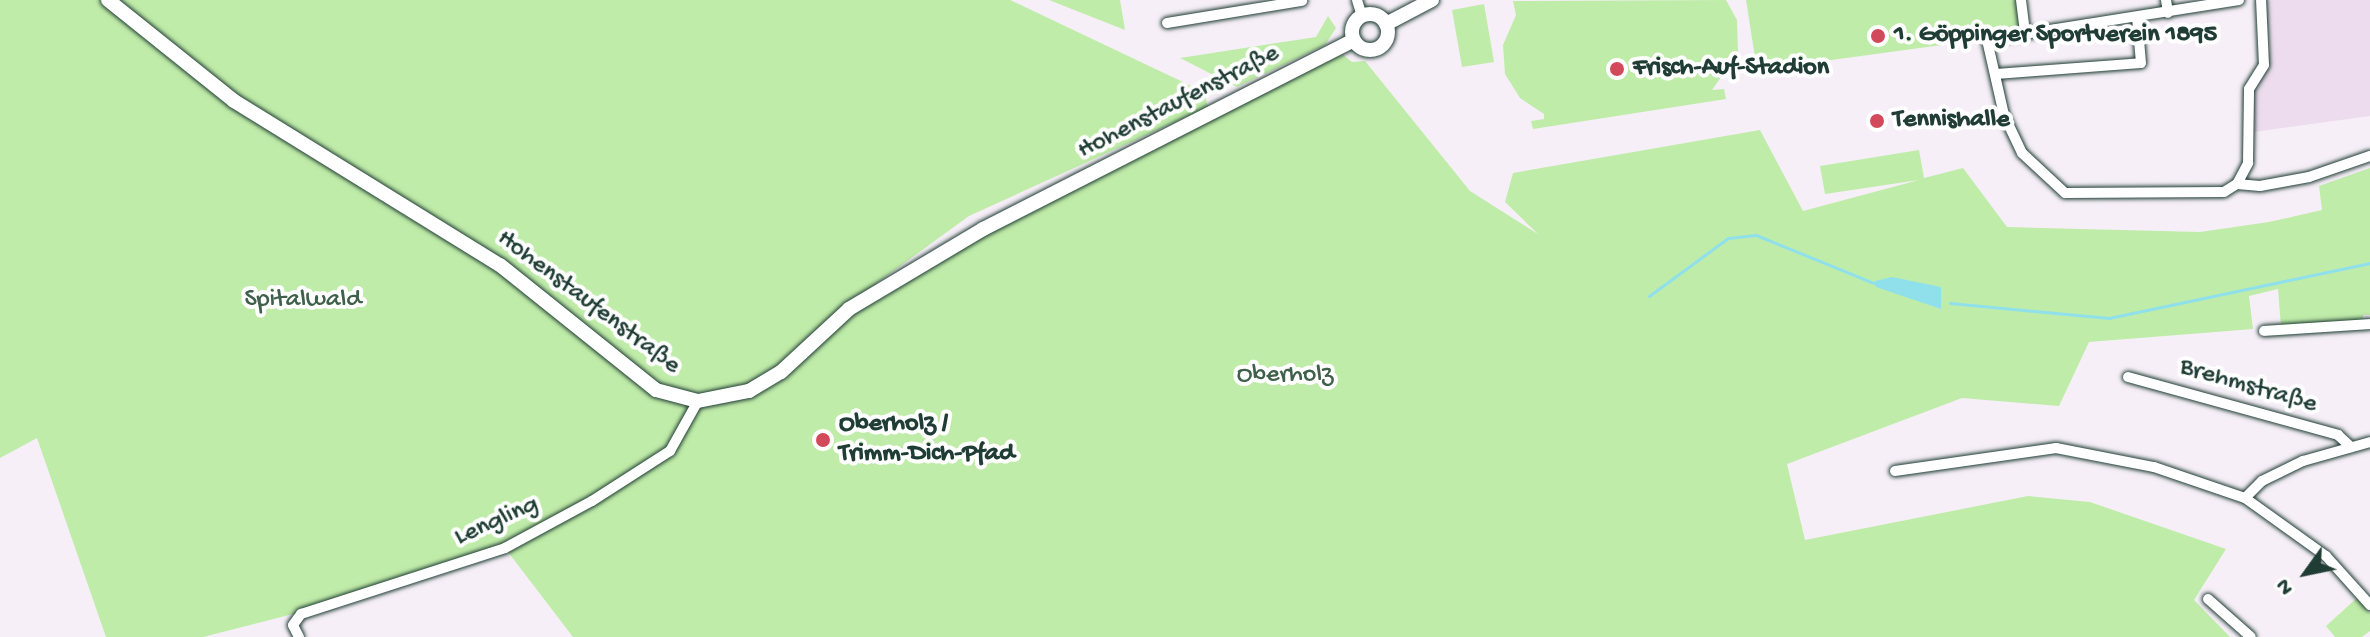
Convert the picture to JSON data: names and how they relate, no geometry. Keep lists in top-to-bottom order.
{
  "streets": {
    "main road": ["Hohenstaufenstraße"],
    "street": ["Brehmstraße", "Lengling"]
  },
  "crossings": [
    ["Hohenstaufenstraße", "Lengling"]
  ],
  "parks": ["Spitalwald", "Oberholz"],
  "places": [
    "1. Göppinger Sportverein 1895",
    "Frisch-Auf-Stadion",
    "Tennishalle",
    "Oberholz / Trimm-Dich-Pfad"
  ],
  "north": "bottom left"
}
